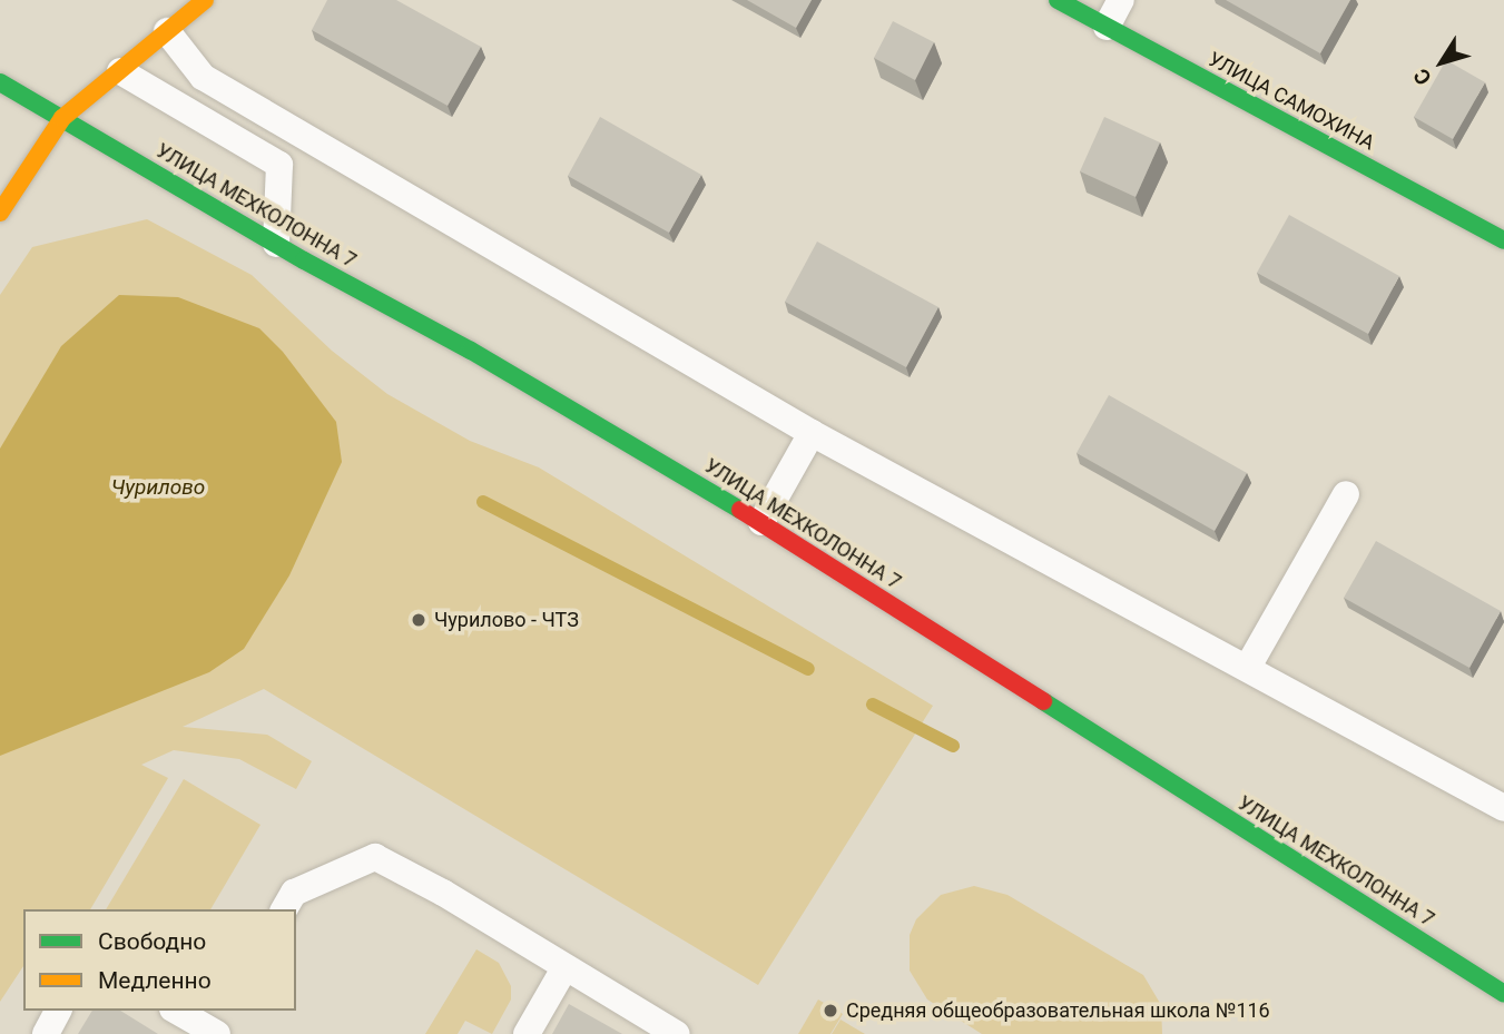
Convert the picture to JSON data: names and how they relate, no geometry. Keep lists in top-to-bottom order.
{
  "streets": {
    "street": ["УЛИЦА САМОХИНА", "УЛИЦА МЕХКОЛОННА 7"]
  },
  "water": ["Чурилово"],
  "places": ["Чурилово - ЧТЗ", "Средняя общеобразовательная школа №116"],
  "legend": ["Свободно", "Медленно"],
  "north": "bottom left"
}
